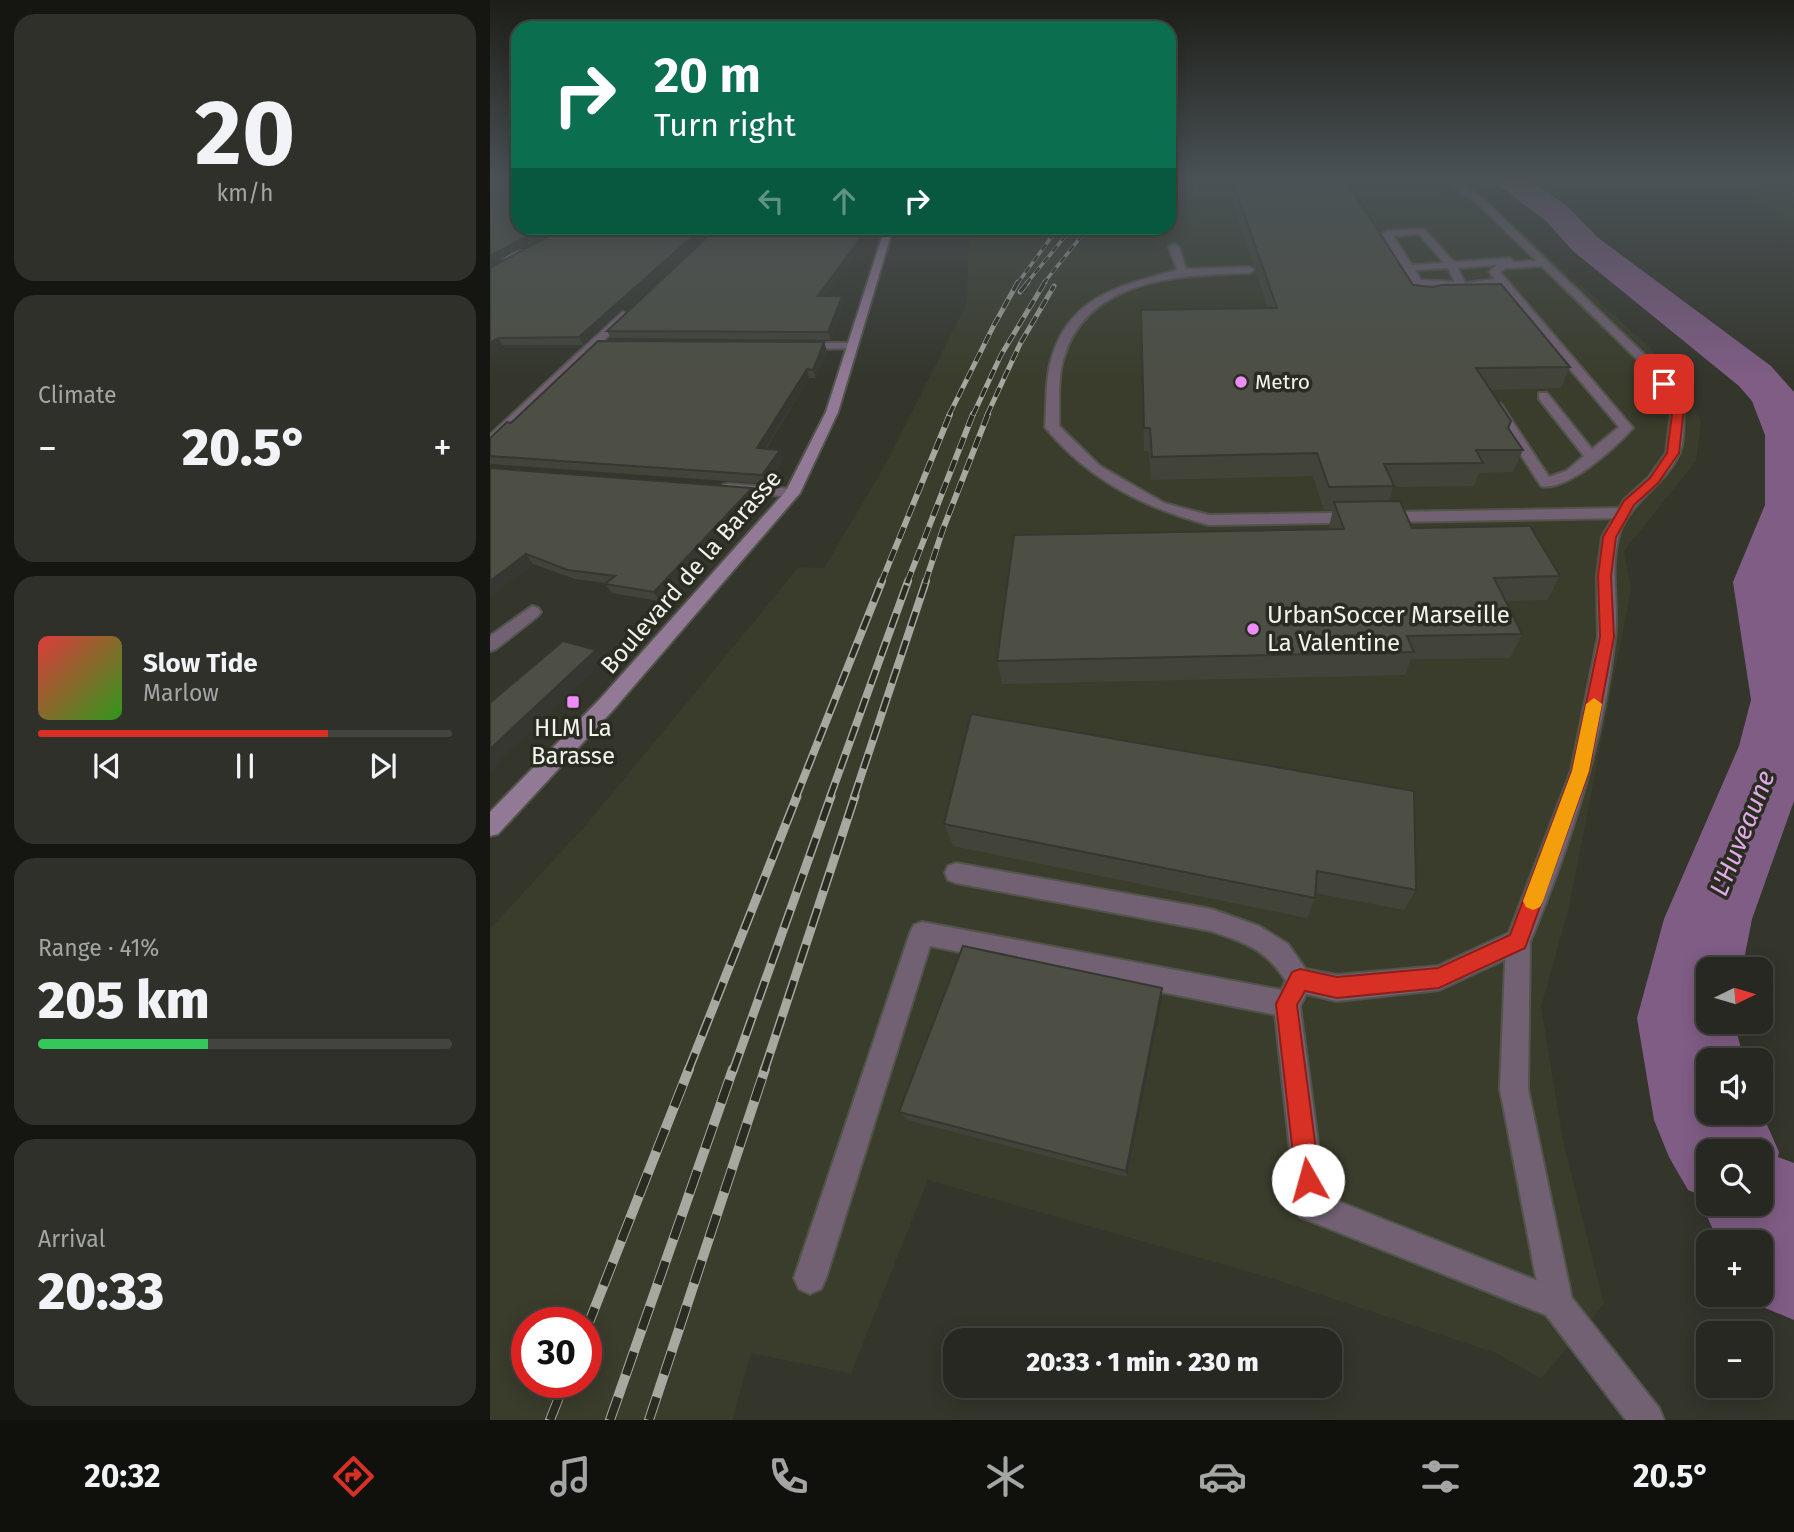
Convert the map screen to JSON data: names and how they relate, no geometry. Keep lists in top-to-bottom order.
{
  "streets": {
    "main road": ["Boulevard de la Barasse"]
  },
  "water": ["L'Huveaune"],
  "places": {
    "other": ["Metro", "UrbanSoccer Marseille La Valentine"],
    "transit": ["HLM La Barasse"]
  },
  "north": "right",
  "page": {
    "tile": [
      ["20", "km/h"],
      "Climate",
      ["Range · 41%", "205 km"],
      ["Arrival", "20:33"]
    ],
    "turn": ["20 m", "Turn right"],
    "heat": ["−", "20.5°", "+"],
    "song": ["Slow Tide", "Marlow"],
    "map_buttons": ["+", "−"],
    "limit": "30",
    "trip": "20:33 · 1 min · 230 m",
    "tabs": ["20:32", "20.5°"]
  }
}
